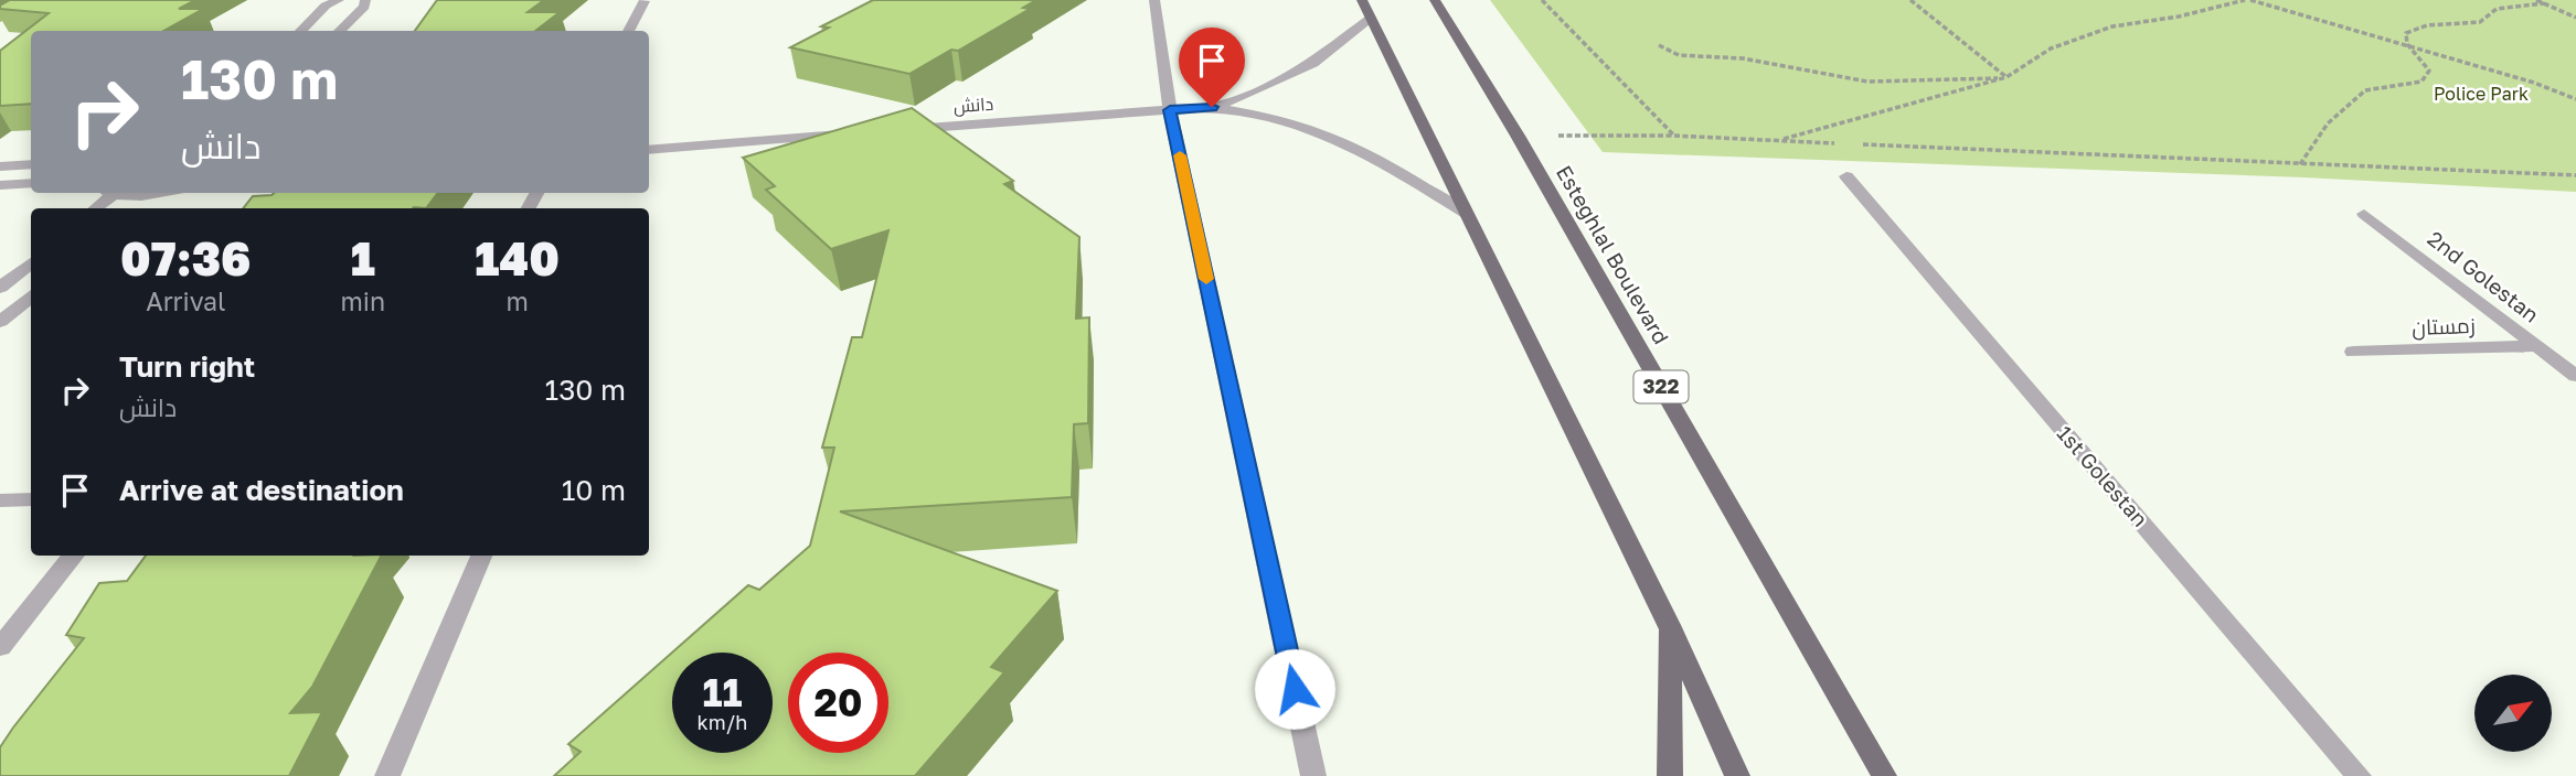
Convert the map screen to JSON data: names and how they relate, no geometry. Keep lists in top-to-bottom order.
{
  "streets": {
    "main road": ["Esteghlal Boulevard", "322"],
    "street": [
      "دانش",
      "2nd Golestan",
      "زمستان",
      "1st Golestan"
    ]
  },
  "crossings": [
    ["2nd Golestan", "زمستان"]
  ],
  "parks": ["Police Park"],
  "north": "top right",
  "page": {
    "turn": ["130 m", "دانش"],
    "eta": [
      "07:36",
      "Arrival",
      "1",
      "min",
      "140",
      "m"
    ],
    "list": [
      {
        "name": "Turn right",
        "note": "دانش",
        "value": "130 m"
      },
      {
        "name": "Arrive at destination",
        "value": "10 m"
      }
    ],
    "speed": "11 km/h",
    "limit": "20"
  }
}
